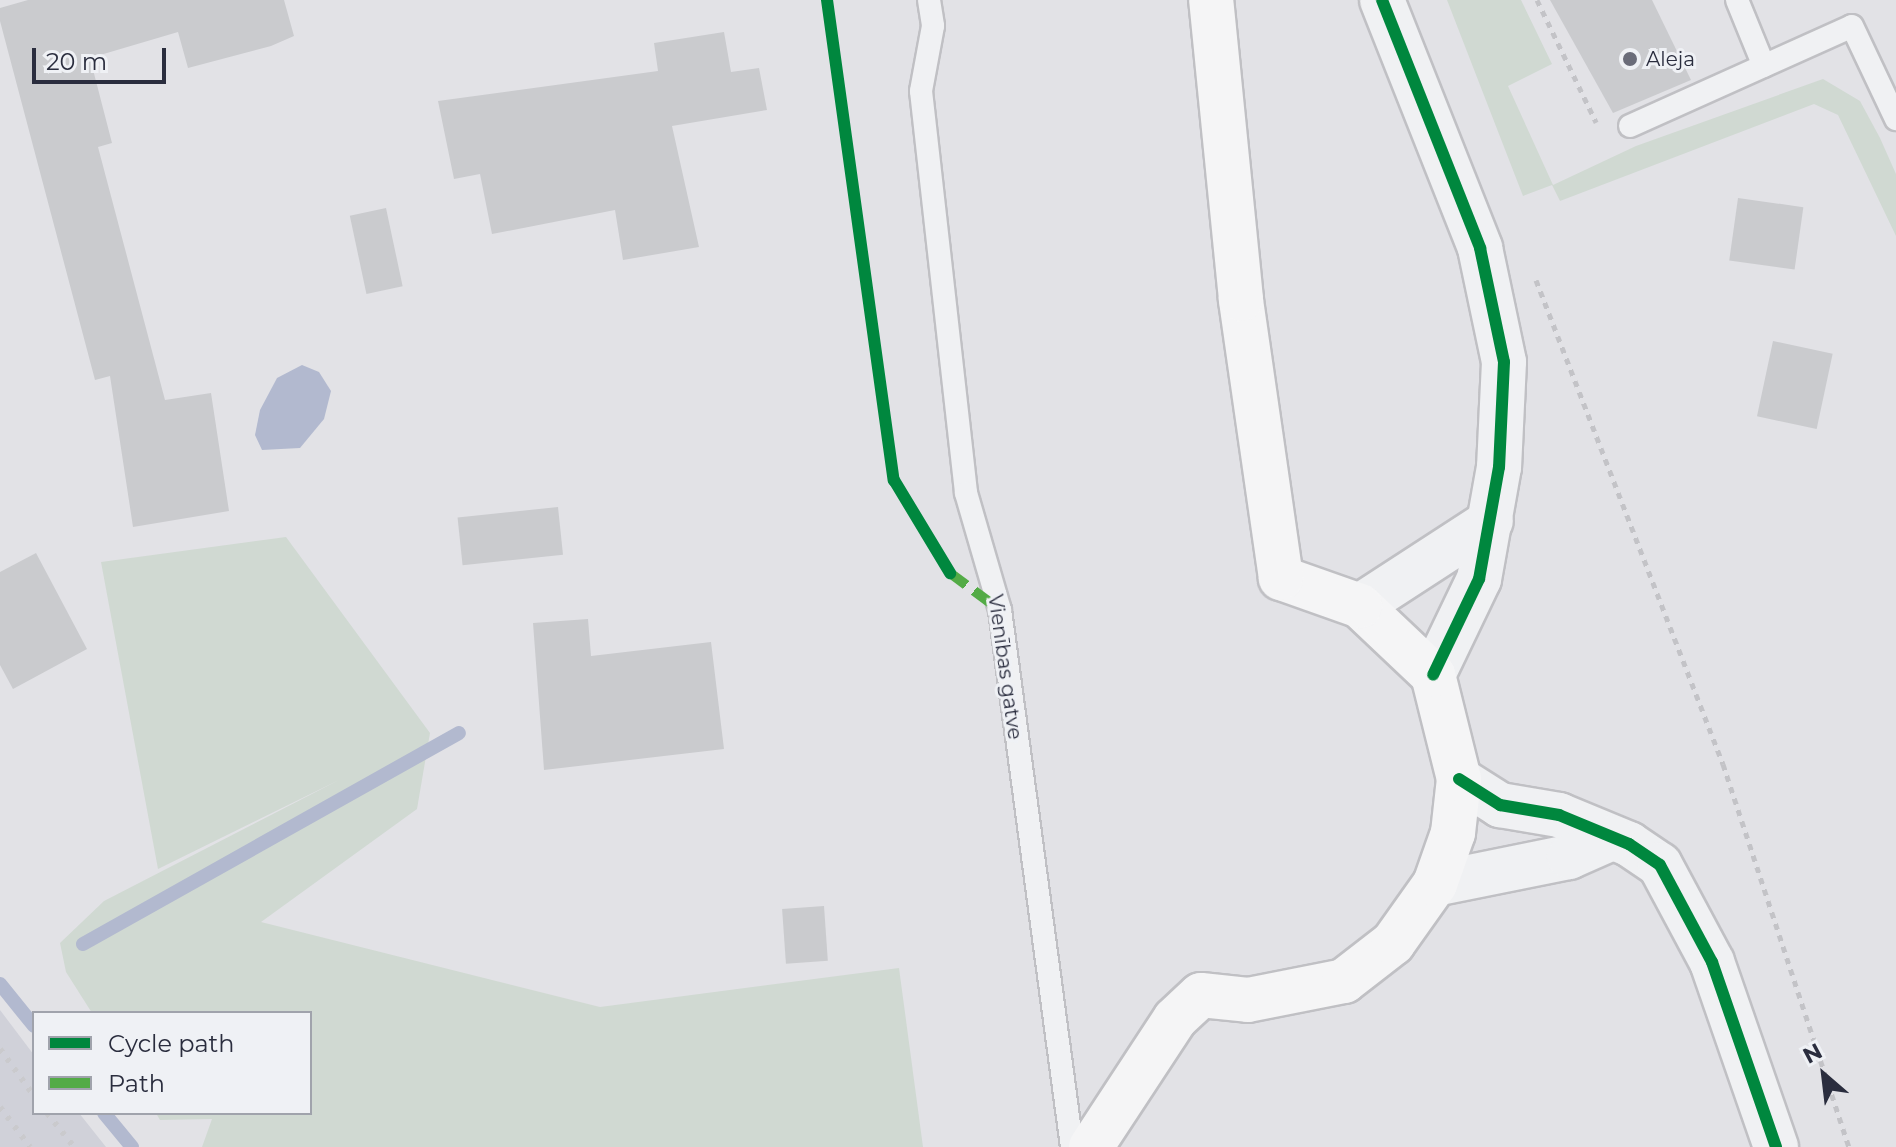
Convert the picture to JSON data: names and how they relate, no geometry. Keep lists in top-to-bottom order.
{
  "streets": {
    "lane": ["Vienības gatve"]
  },
  "places": ["Aleja"],
  "legend": ["Cycle path", "Path"],
  "scale_bar": "20 m",
  "north": "top left"
}
